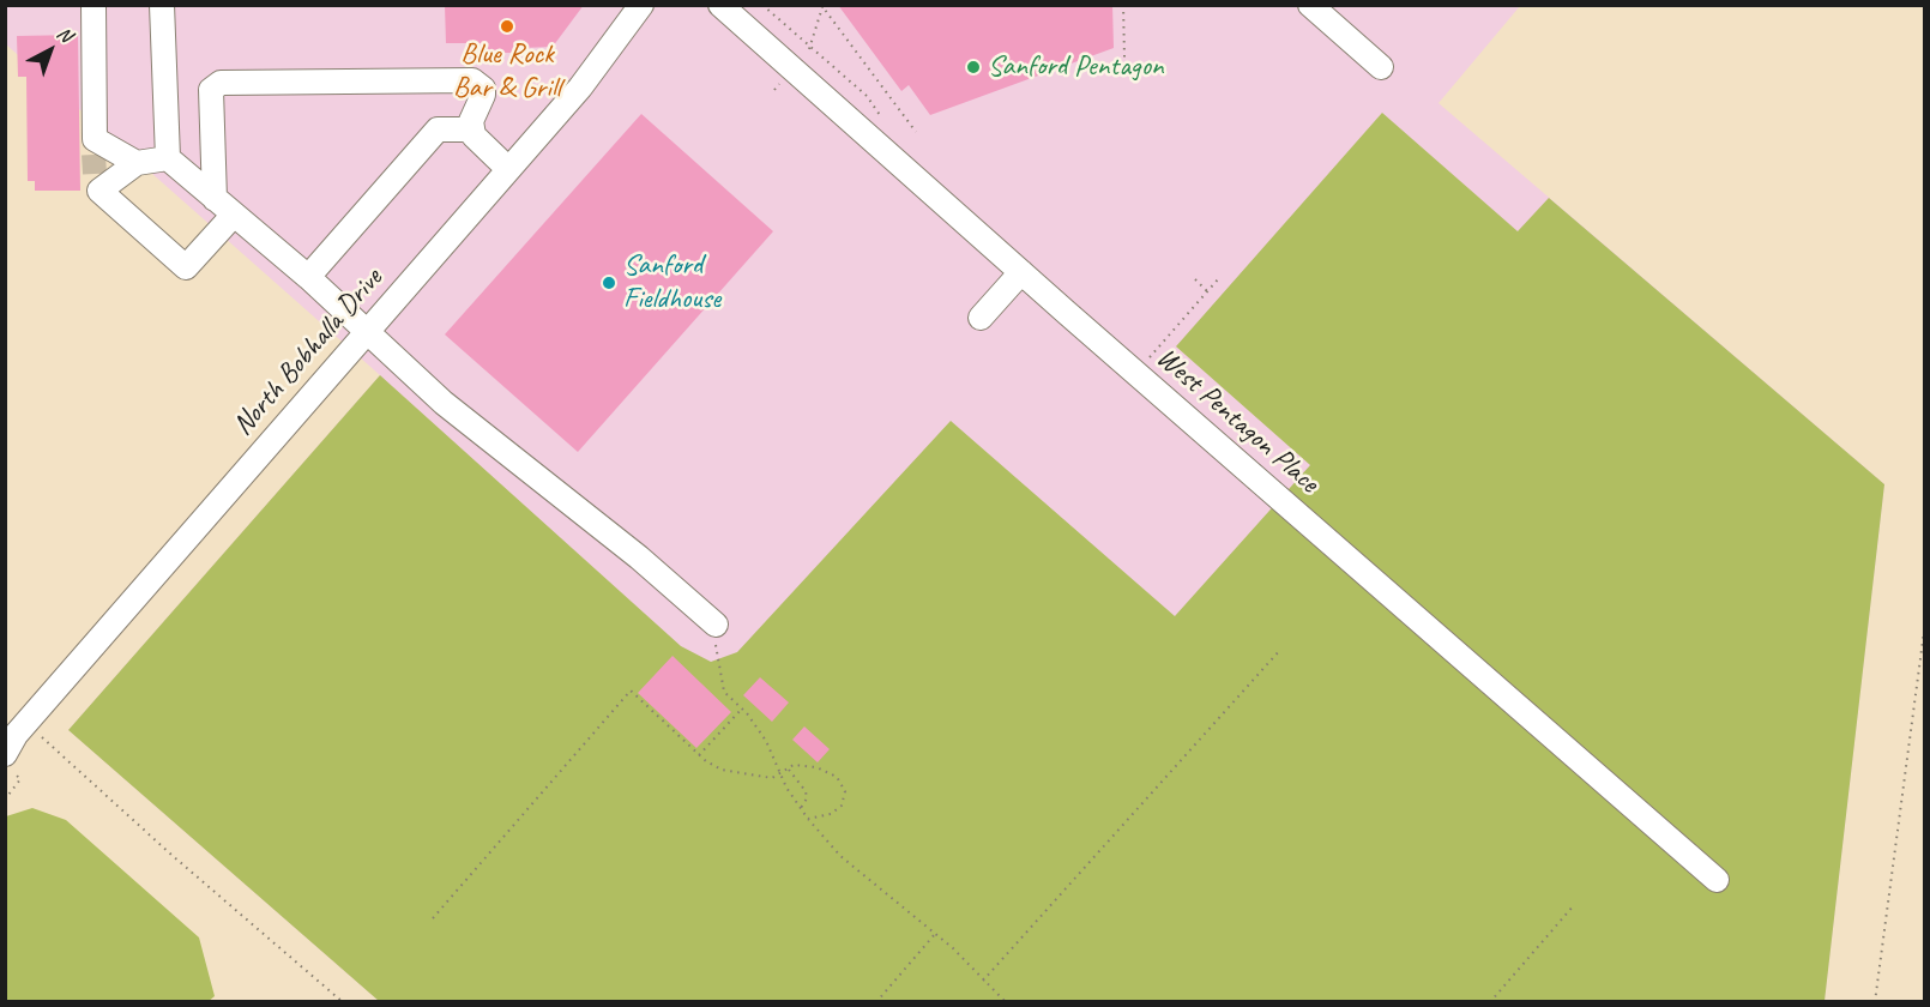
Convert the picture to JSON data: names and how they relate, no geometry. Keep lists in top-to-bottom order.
{
  "streets": {
    "street": ["North Bobhalla Drive", "West Pentagon Place"]
  },
  "places": ["Blue Rock Bar & Grill", "Sanford Pentagon", "Sanford Fieldhouse"],
  "north": "top right"
}
